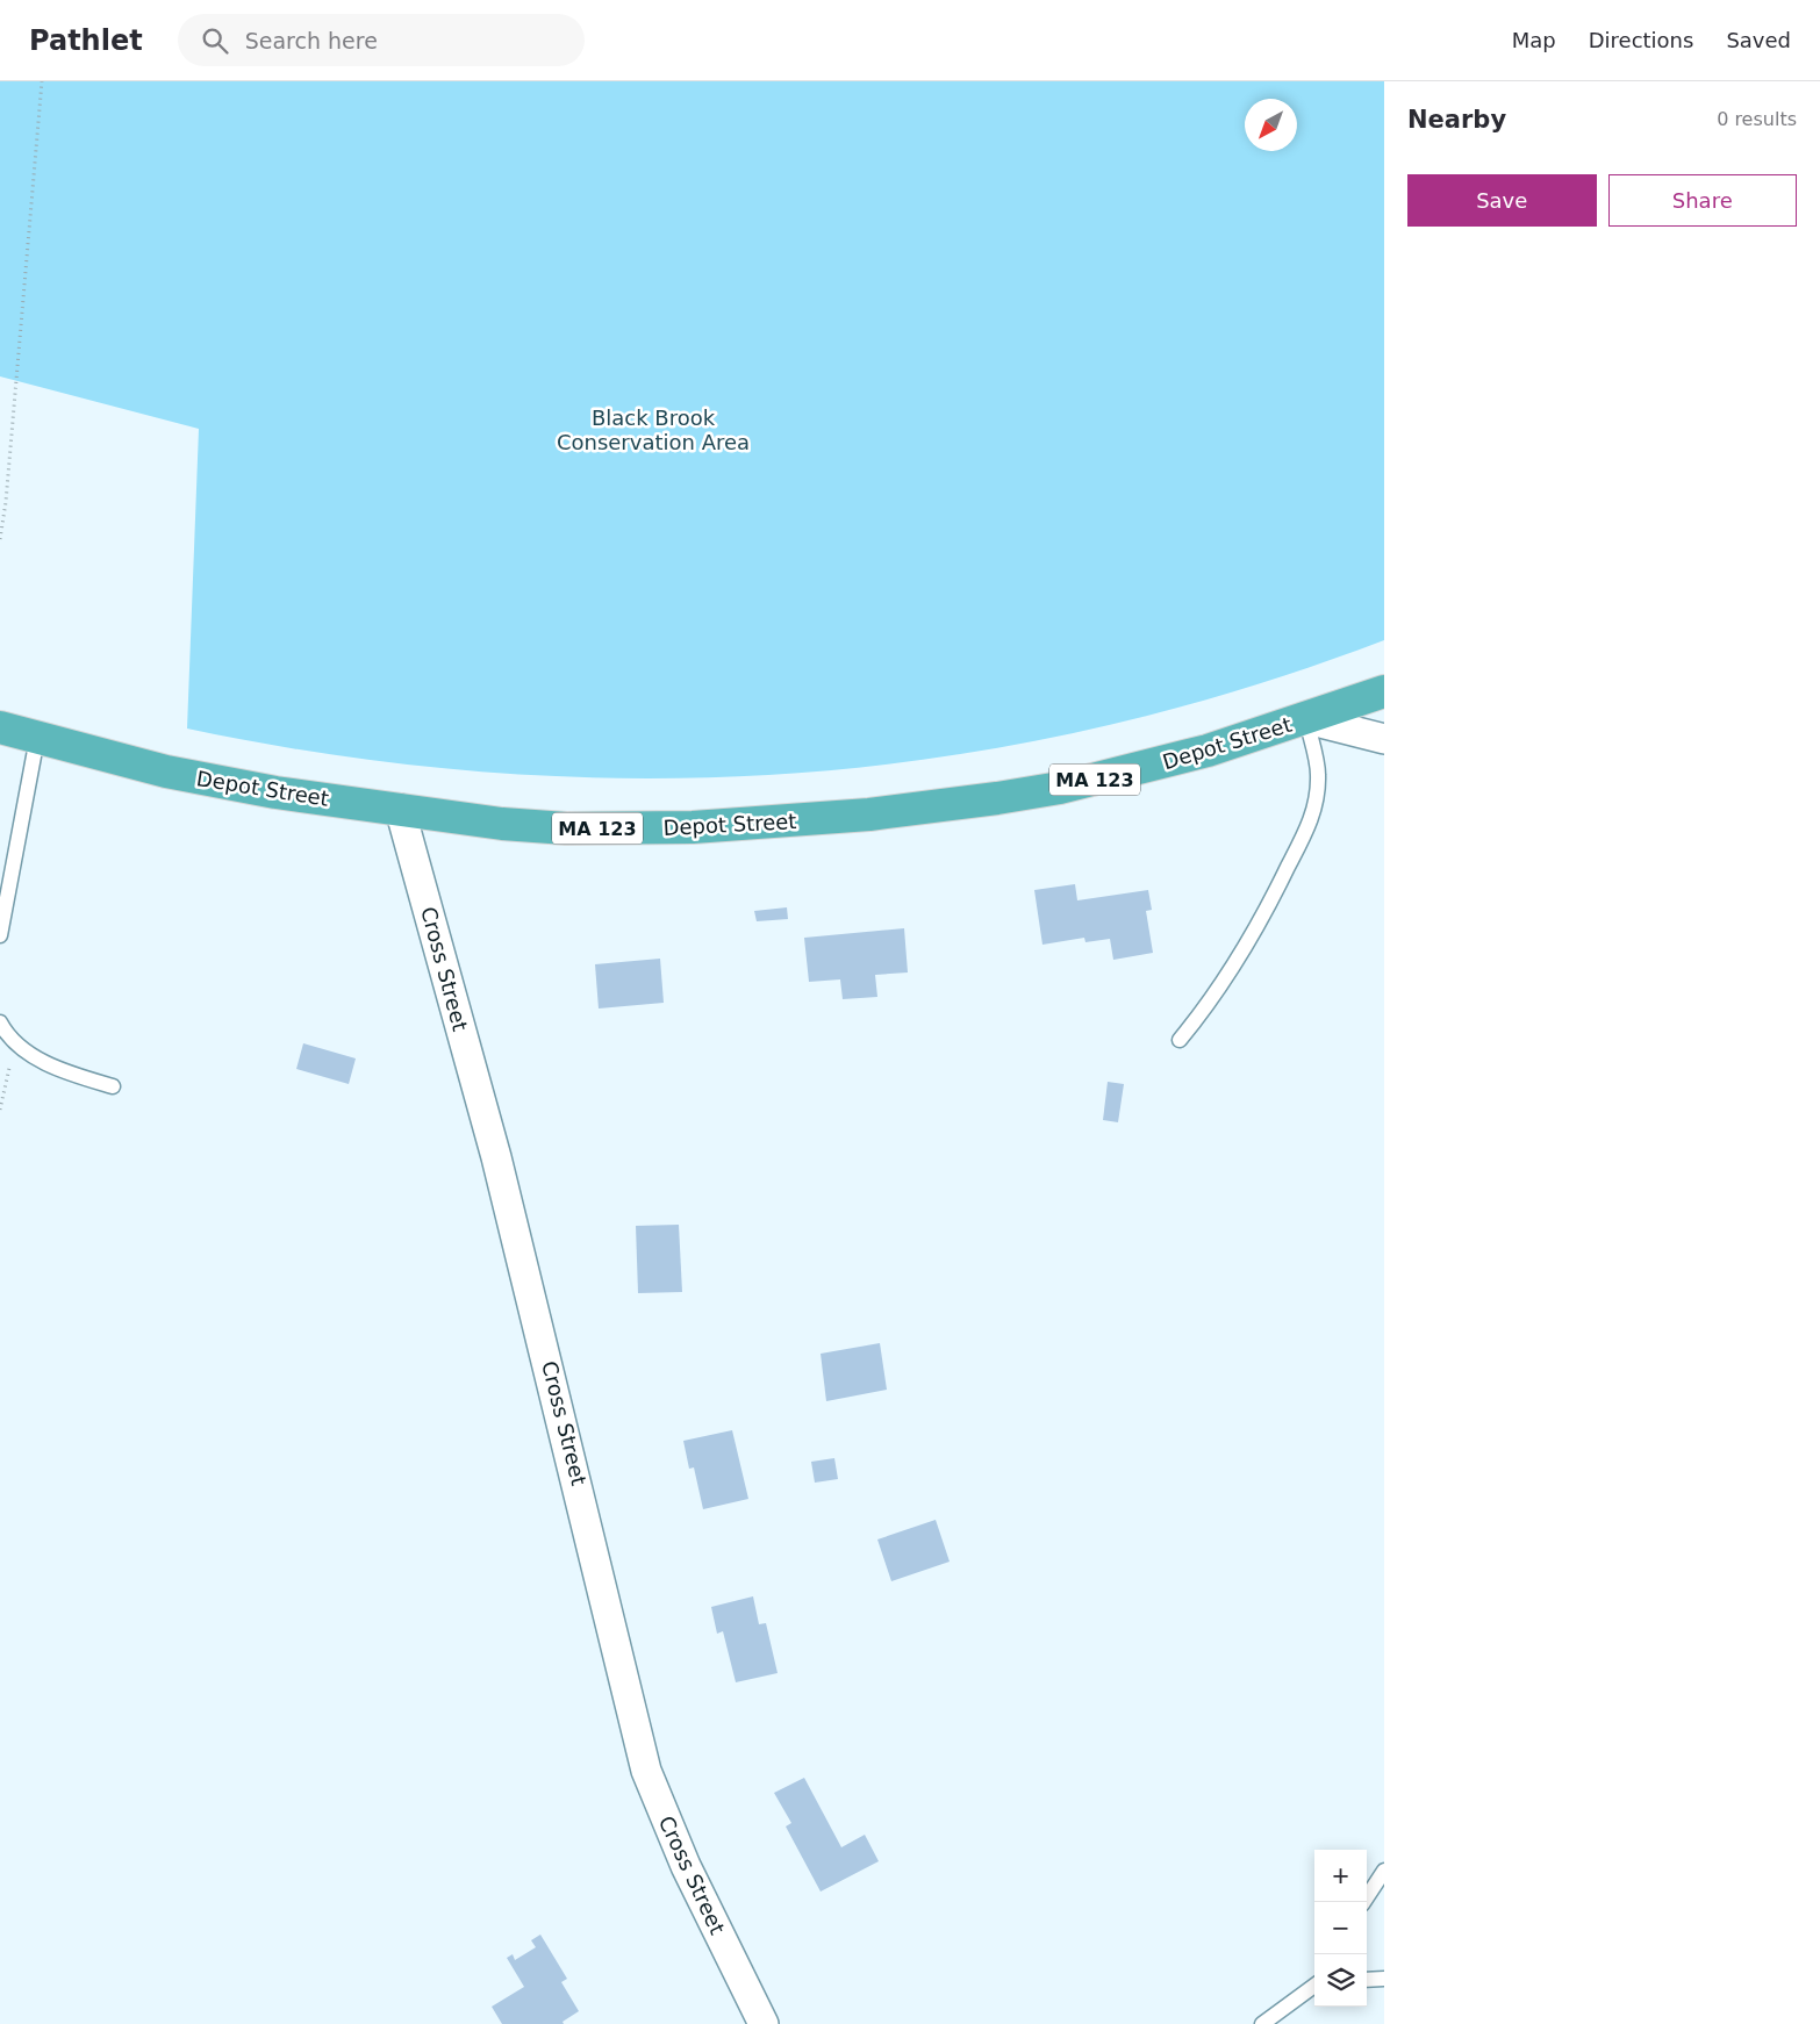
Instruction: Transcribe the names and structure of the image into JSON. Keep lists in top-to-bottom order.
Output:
{
  "streets": {
    "highway": ["Depot Street", "MA 123"],
    "street": ["Cross Street"]
  },
  "crossings": [
    ["Depot Street", "Cross Street"]
  ],
  "parks": ["Black Brook Conservation Area"],
  "north": "bottom left",
  "page": {
    "header": "Pathlet",
    "search": "Search here",
    "nav": ["Map", "Directions", "Saved"],
    "heading": ["Nearby", "0 results"],
    "buttons": ["Save", "Share"],
    "map_buttons": ["+", "−"]
  }
}
